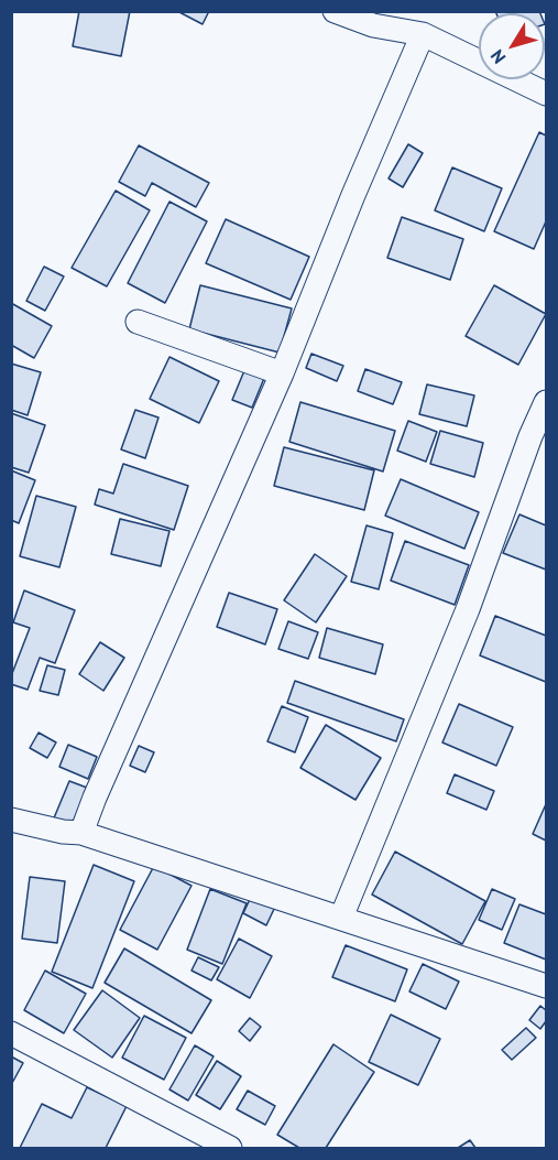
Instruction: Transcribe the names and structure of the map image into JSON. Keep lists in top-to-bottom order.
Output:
{
  "north": "bottom left"
}
